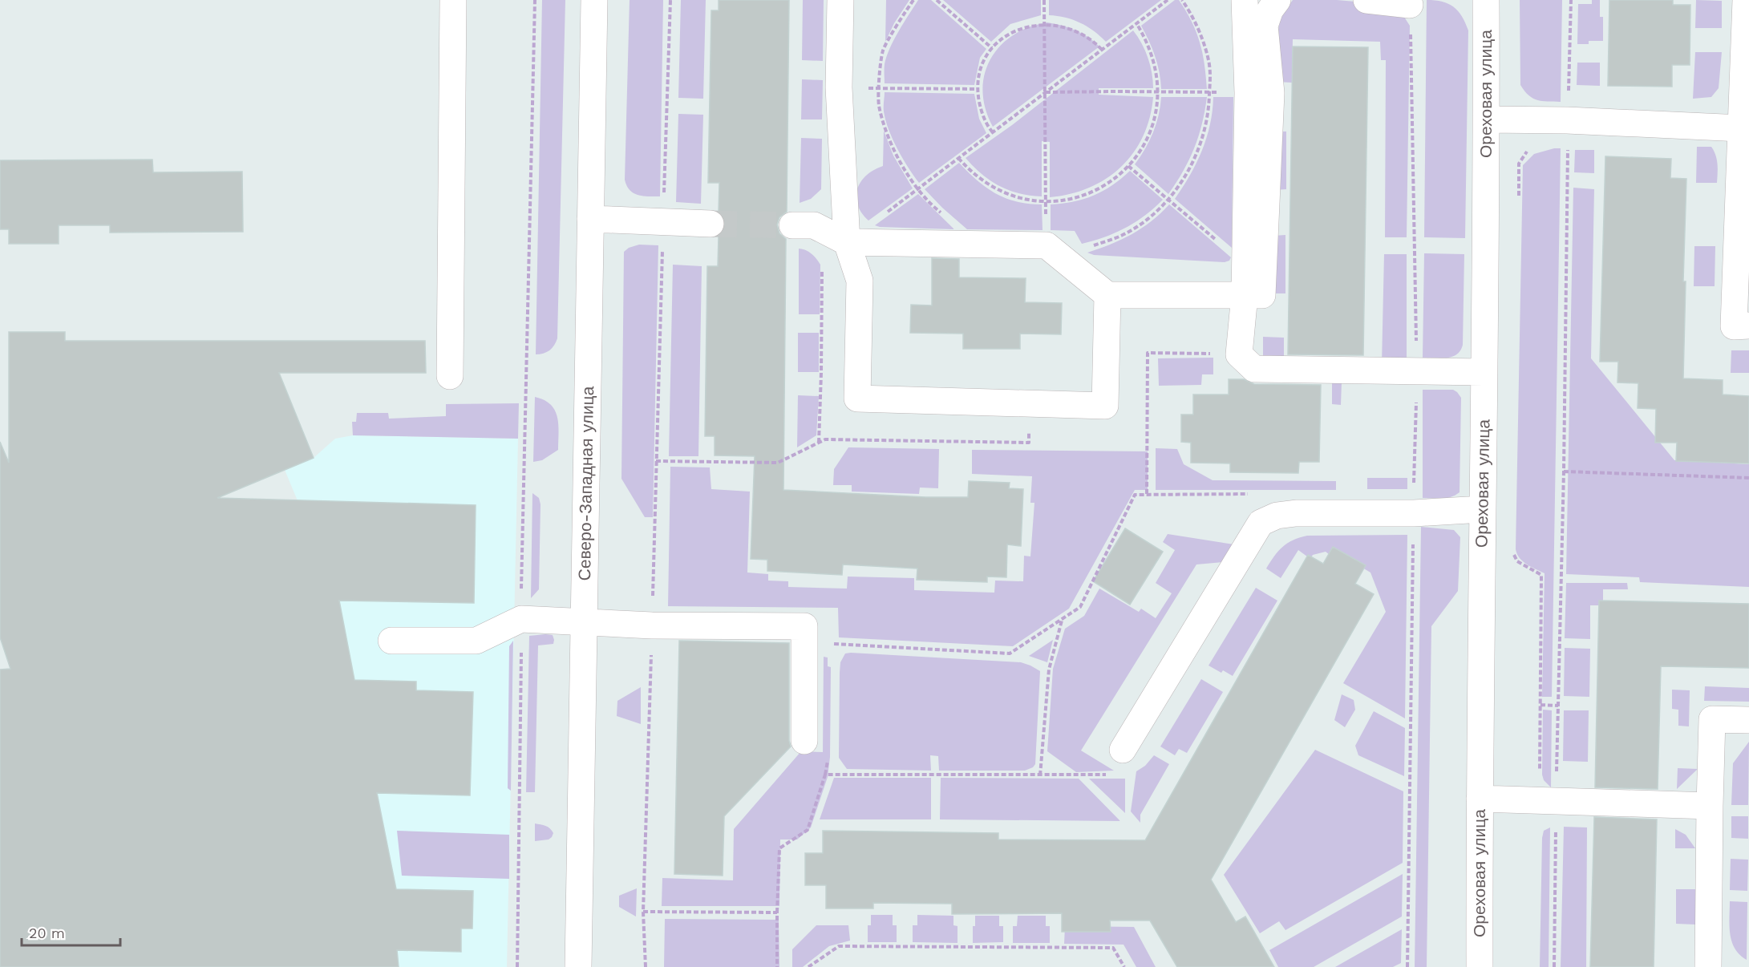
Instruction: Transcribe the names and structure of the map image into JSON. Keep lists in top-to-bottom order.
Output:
{
  "streets": {
    "street": ["Ореховая улица", "Северо-Западная улица"]
  },
  "scale_bar": "20 m"
}
